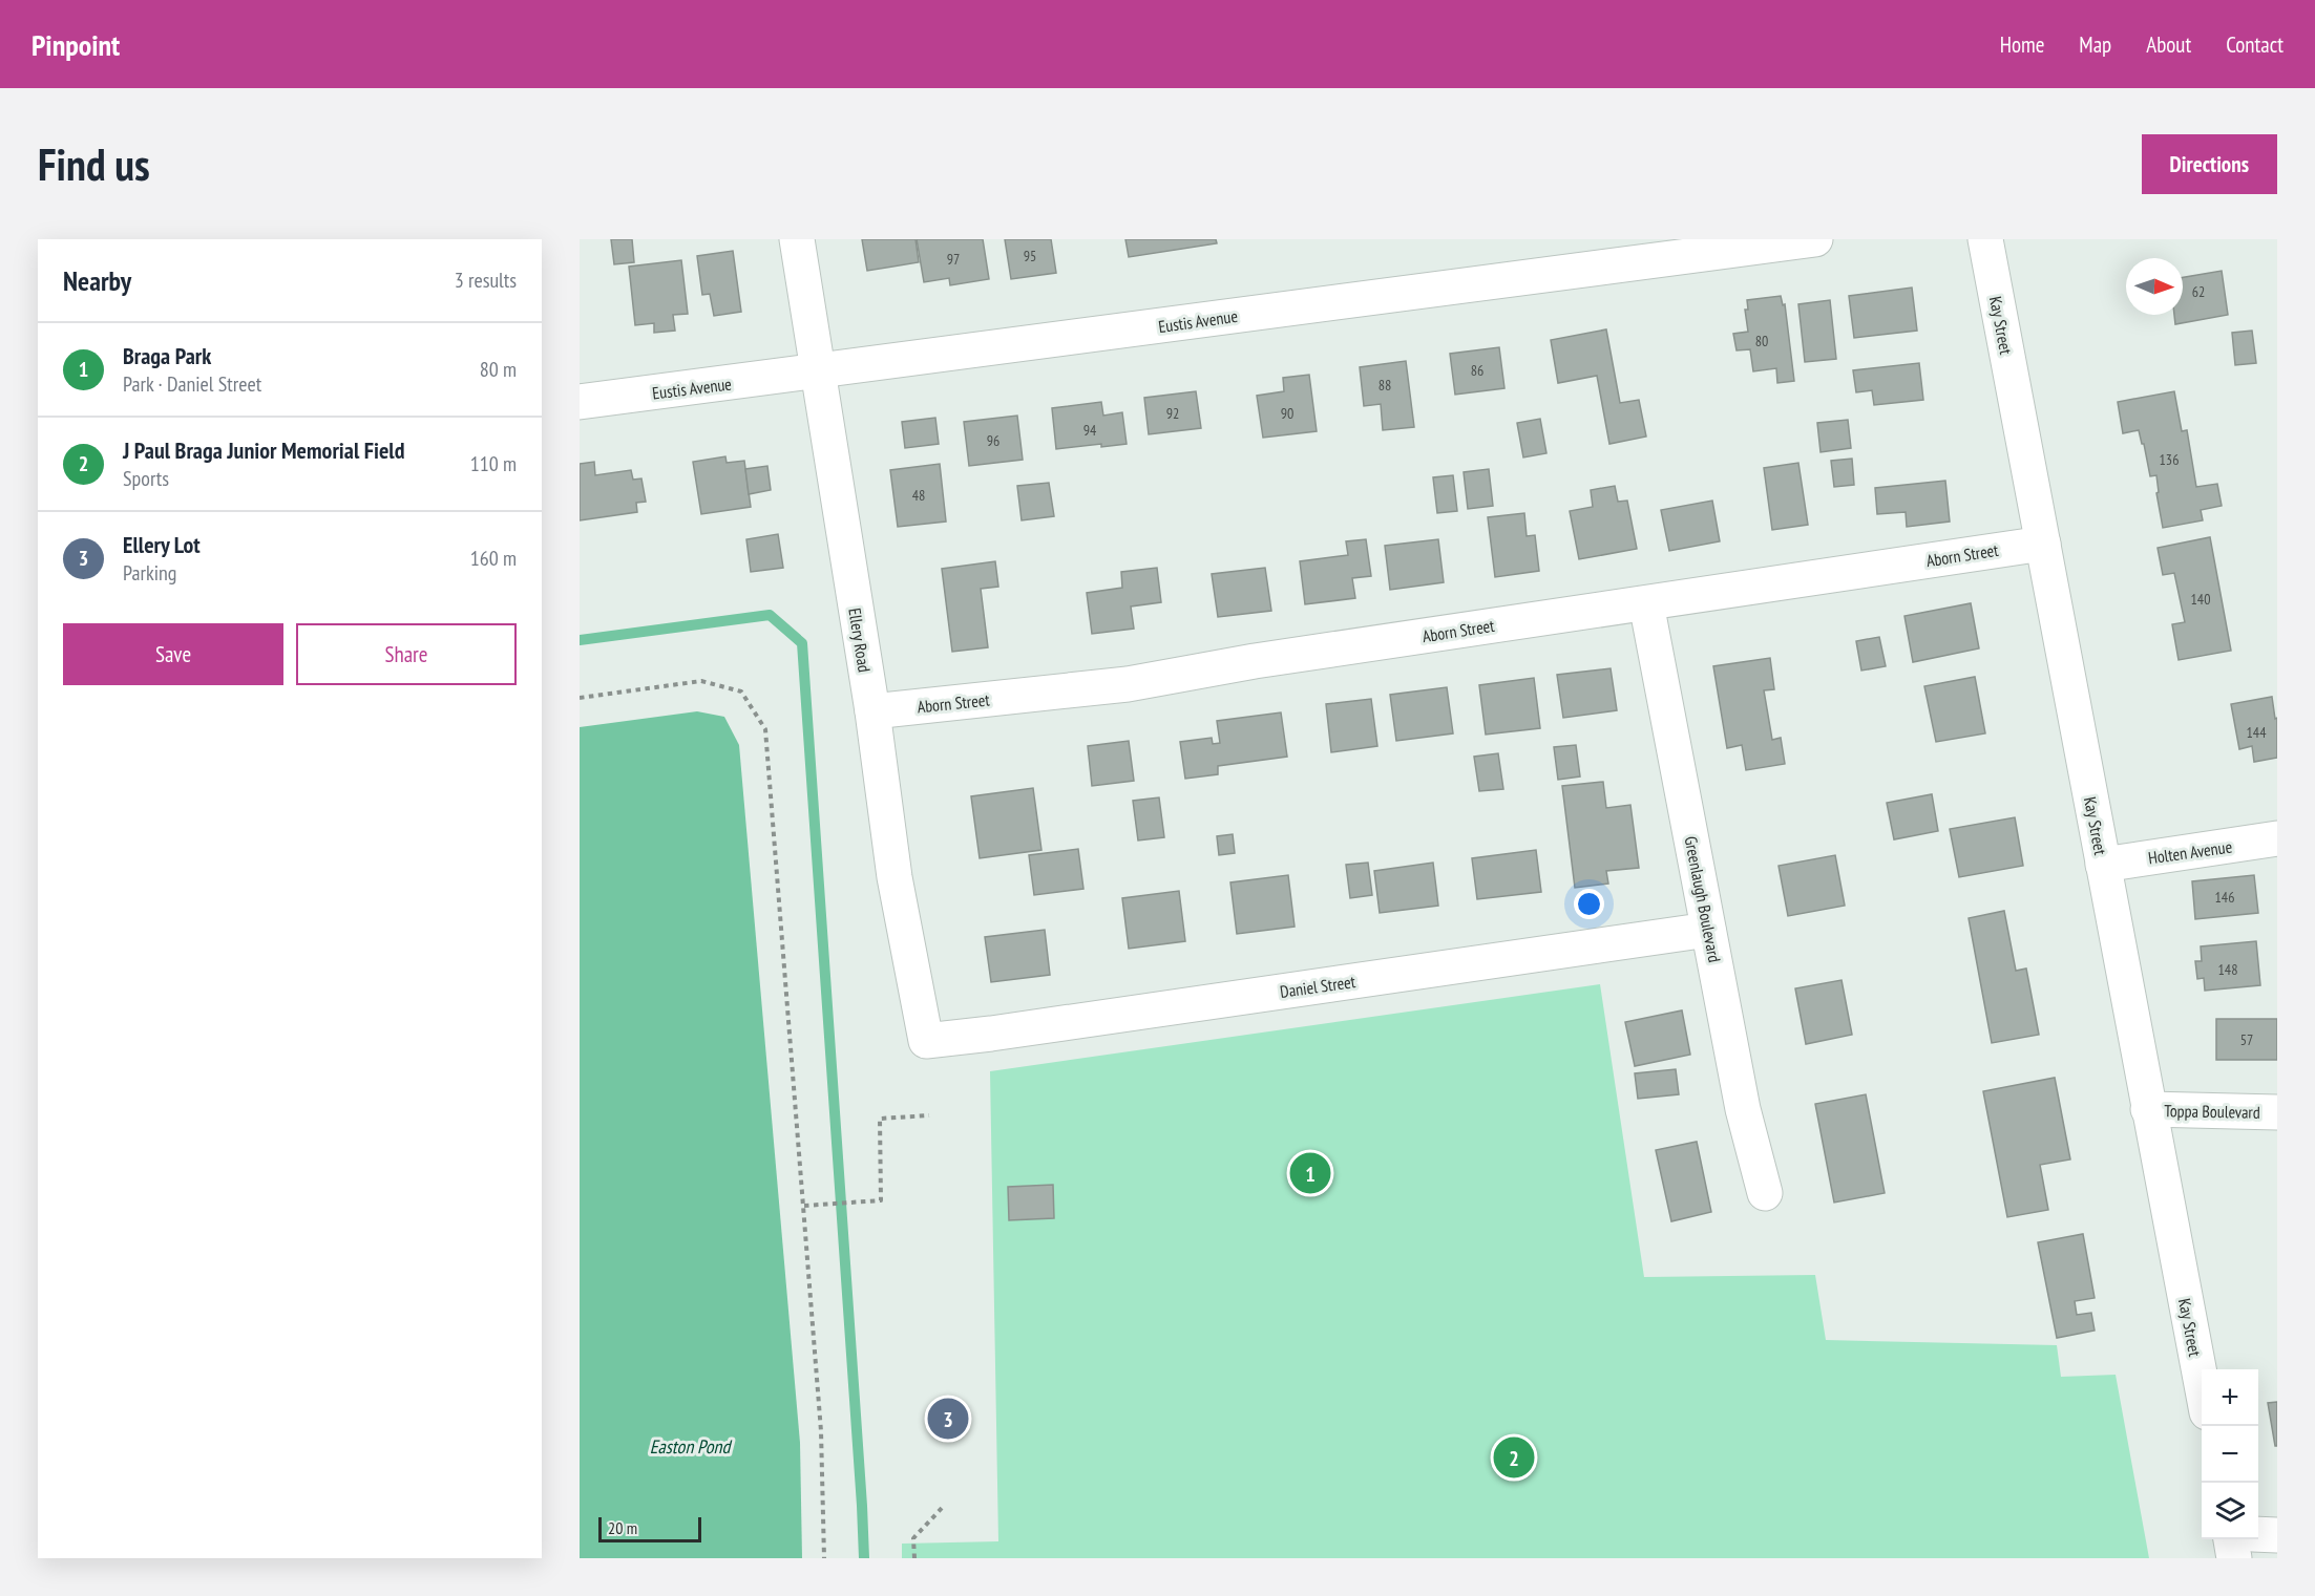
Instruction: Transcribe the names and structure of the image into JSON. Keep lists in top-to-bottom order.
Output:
{
  "streets": {
    "street": [
      "Eustis Avenue",
      "Kay Street",
      "Aborn Street",
      "Ellery Road",
      "Holten Avenue",
      "Greenlaugh Boulevard",
      "Daniel Street",
      "Toppa Boulevard"
    ]
  },
  "crossings": [
    ["Eustis Avenue", "Ellery Road"],
    ["Kay Street", "Aborn Street"],
    ["Kay Street", "Holten Avenue"],
    ["Kay Street", "Toppa Boulevard"],
    ["Aborn Street", "Ellery Road"],
    ["Aborn Street", "Greenlaugh Boulevard"],
    ["Ellery Road", "Daniel Street"],
    ["Greenlaugh Boulevard", "Daniel Street"]
  ],
  "water": ["Easton Pond"],
  "house_numbers": [
    "95",
    "97",
    "62",
    "80",
    "86",
    "88",
    "92",
    "90",
    "94",
    "96",
    "136",
    "48",
    "140",
    "144",
    "146",
    "148",
    "57"
  ],
  "scale_bar": "20 m",
  "north": "right",
  "page": {
    "header": "Pinpoint",
    "nav": [
      "Home",
      "Map",
      "About",
      "Contact"
    ],
    "buttons": [
      "Directions",
      ["Save", "Share"]
    ],
    "title": "Find us",
    "heading": ["Nearby", "3 results"],
    "list": [
      {
        "mark": "1",
        "name": "Braga Park",
        "note": "Park · Daniel Street",
        "value": "80 m"
      },
      {
        "mark": "2",
        "name": "J Paul Braga Junior Memorial Field",
        "note": "Sports",
        "value": "110 m"
      },
      {
        "mark": "3",
        "name": "Ellery Lot",
        "note": "Parking",
        "value": "160 m"
      }
    ],
    "pins": ["1", "3", "2"],
    "map_buttons": ["+", "−"],
    "scale": "20 m"
  }
}
